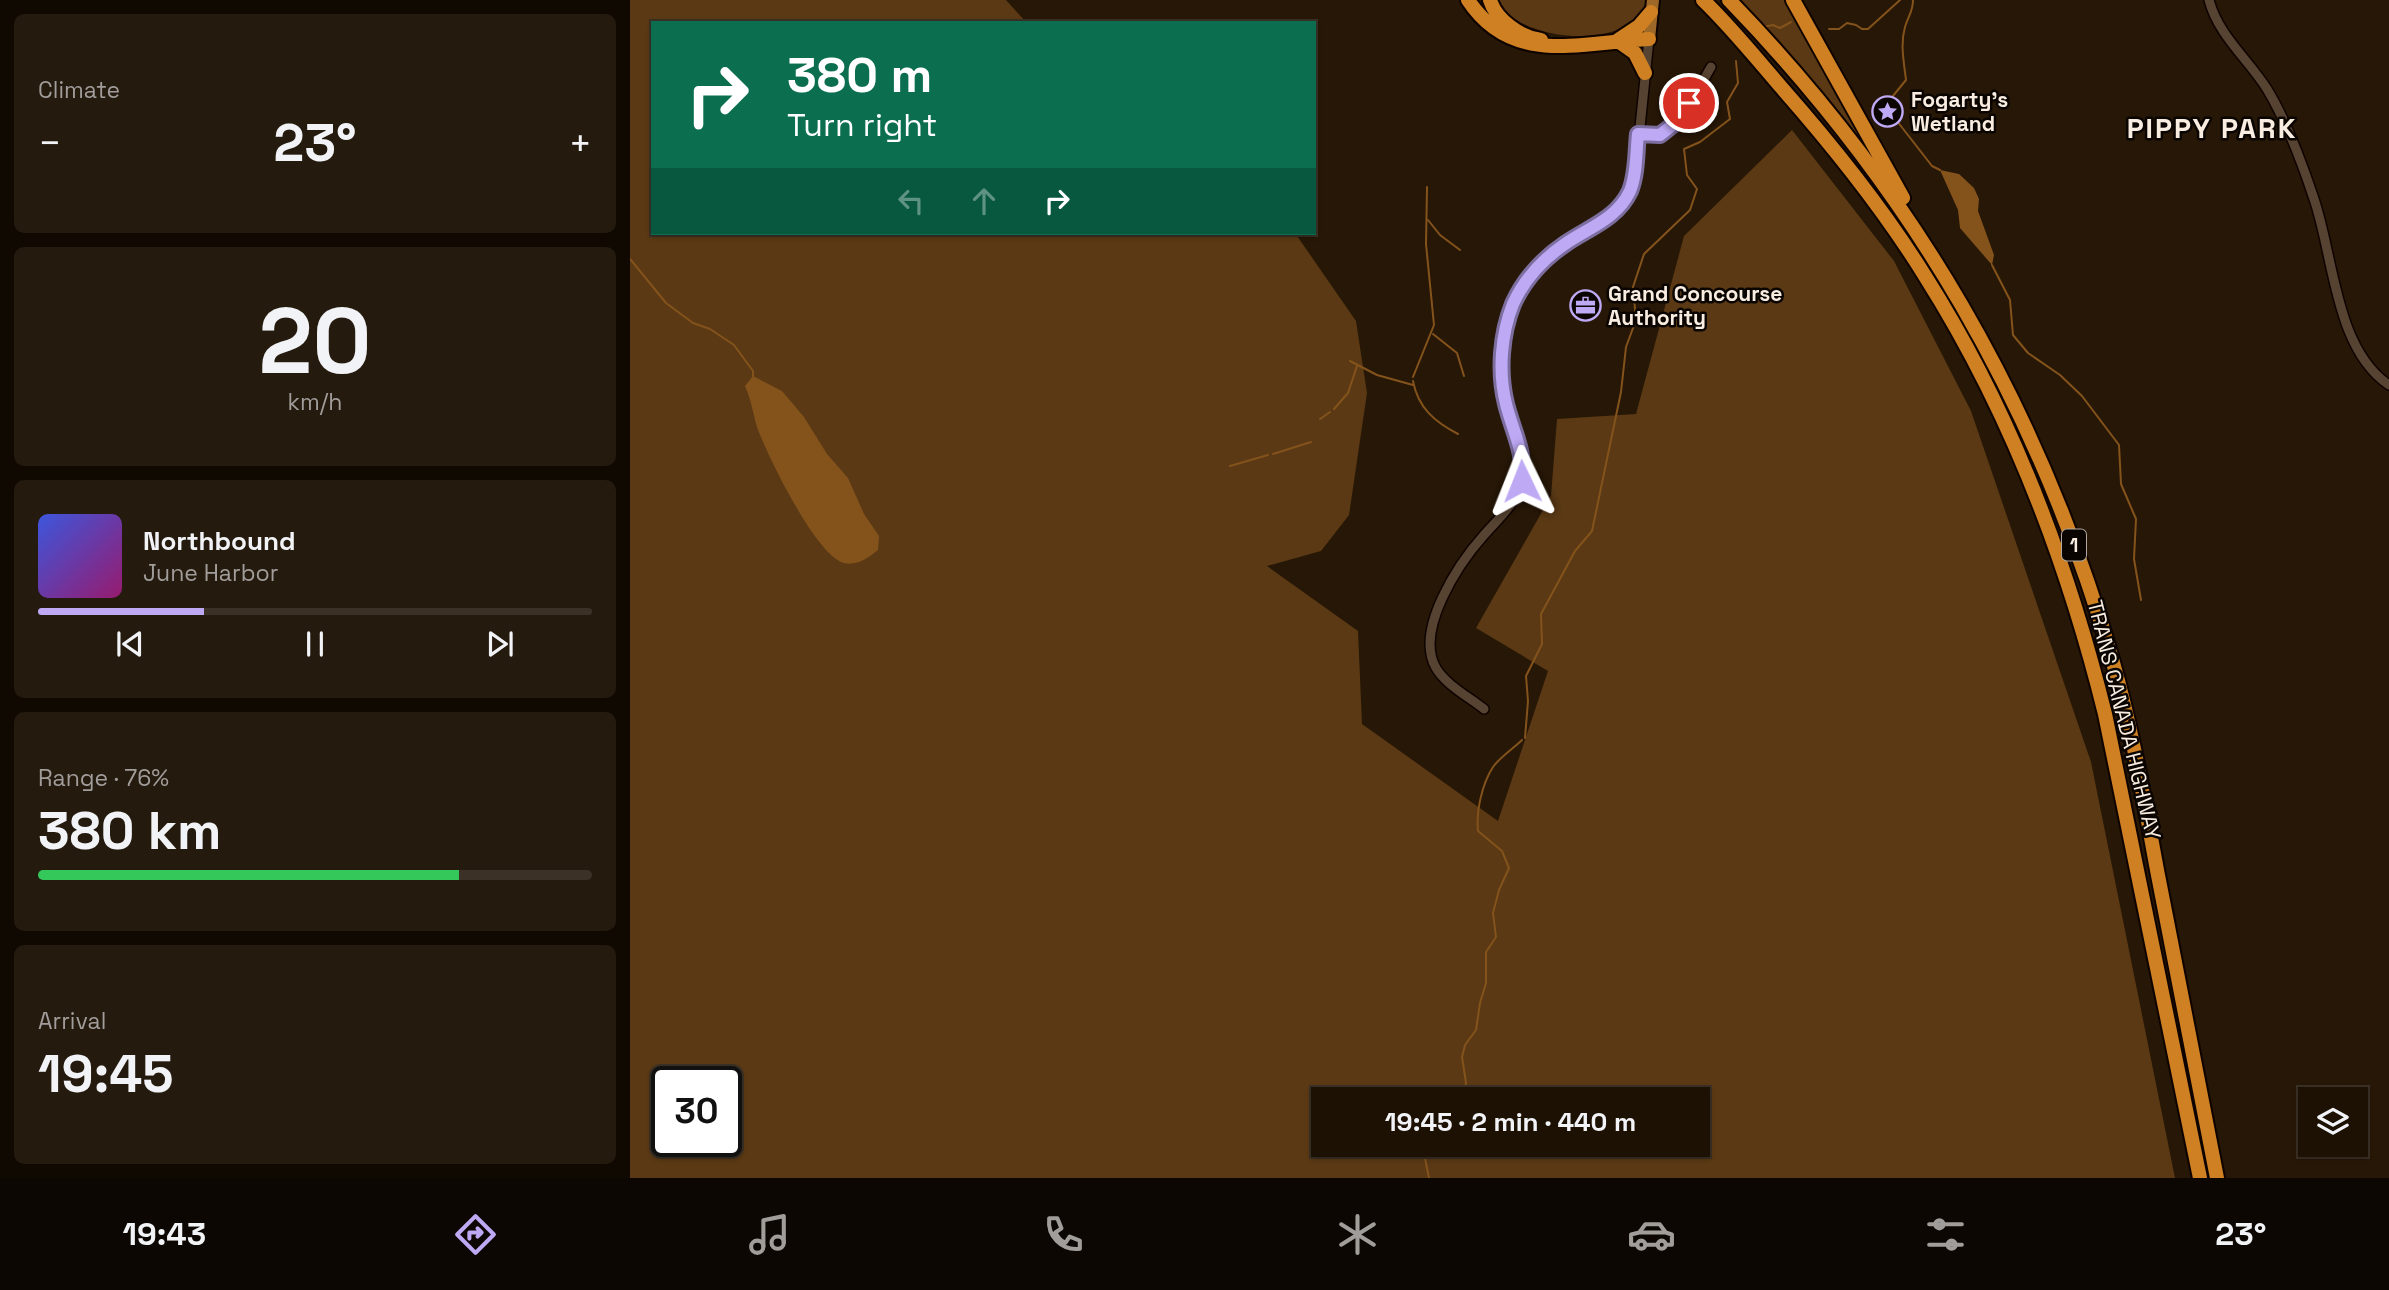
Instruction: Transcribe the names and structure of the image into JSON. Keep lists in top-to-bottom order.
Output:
{
  "streets": {
    "highway": ["1", "TRANS CANADA HIGHWAY"]
  },
  "districts": ["PIPPY PARK"],
  "places": {
    "place": ["Fogarty's Wetland"],
    "office": ["Grand Concourse Authority"]
  },
  "page": {
    "tile": [
      "Climate",
      ["20", "km/h"],
      ["Range · 76%", "380 km"],
      ["Arrival", "19:45"]
    ],
    "turn": ["380 m", "Turn right"],
    "heat": ["−", "23°", "+"],
    "song": ["Northbound", "June Harbor"],
    "limit": "30",
    "trip": "19:45 · 2 min · 440 m",
    "tabs": ["19:43", "23°"]
  }
}
